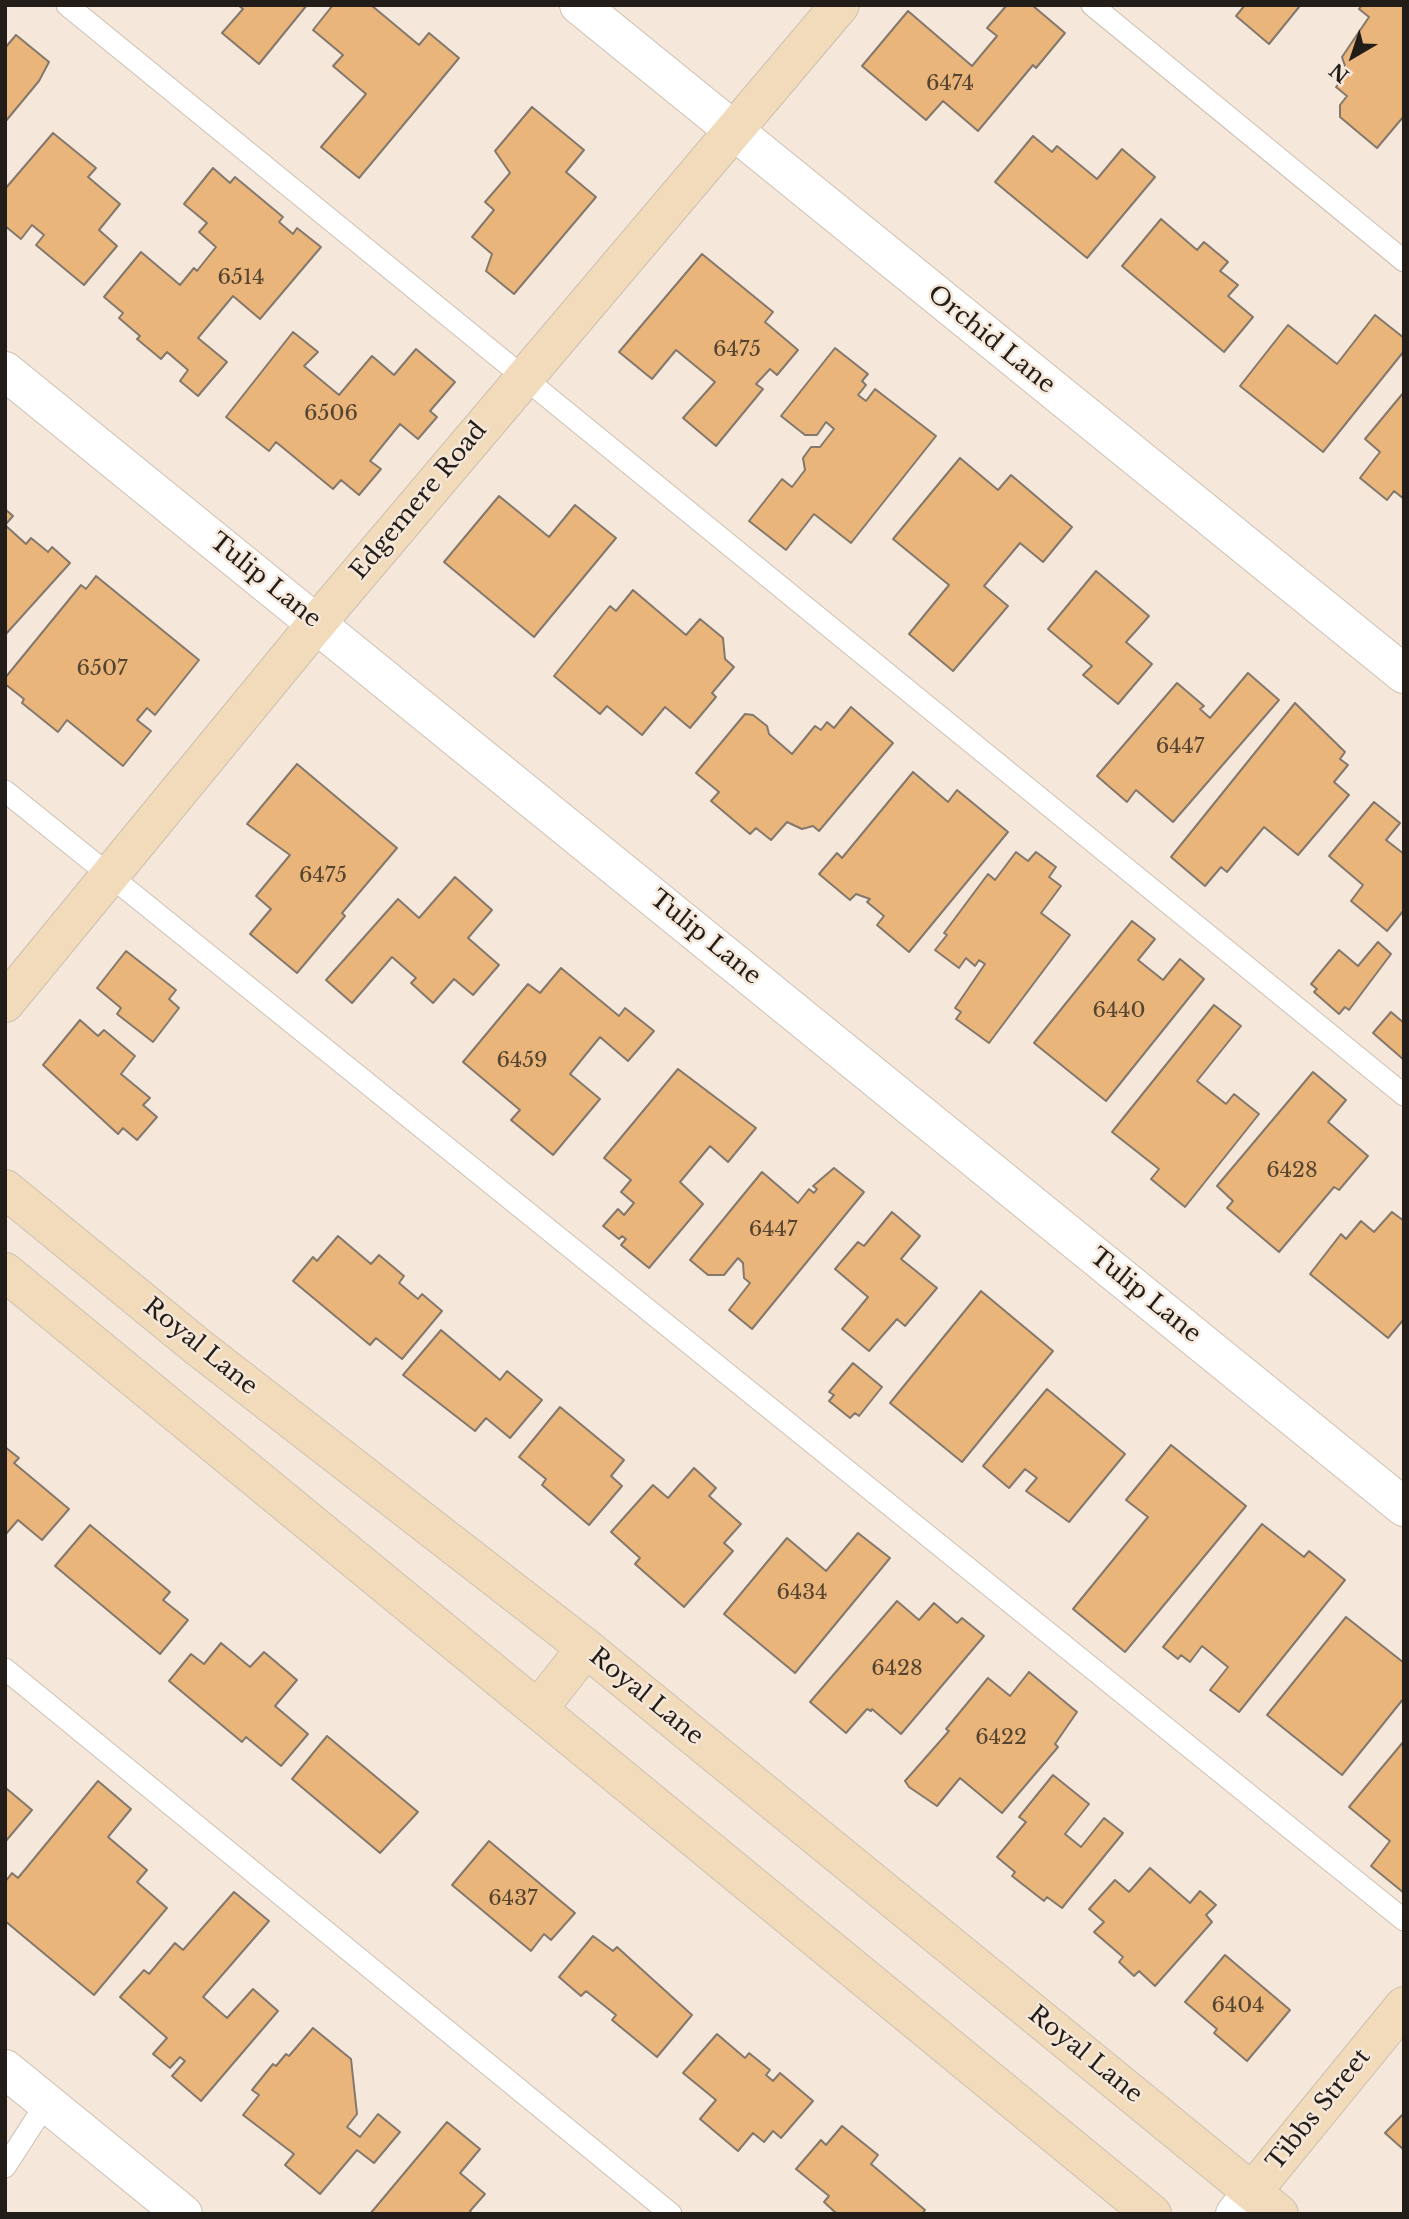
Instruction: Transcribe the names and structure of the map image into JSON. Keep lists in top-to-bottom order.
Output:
{
  "streets": {
    "main road": ["Edgemere Road", "Royal Lane", "Tibbs Street"],
    "street": ["Orchid Lane", "Tulip Lane"]
  },
  "crossings": [
    ["Orchid Lane", "Edgemere Road"],
    ["Edgemere Road", "Tulip Lane"],
    ["Royal Lane", "Tibbs Street"]
  ],
  "house_numbers": [
    "6474",
    "6514",
    "6475",
    "6506",
    "6507",
    "6447",
    "6475",
    "6440",
    "6459",
    "6428",
    "6447",
    "6434",
    "6428",
    "6422",
    "6437",
    "6404"
  ],
  "north": "bottom left"
}
